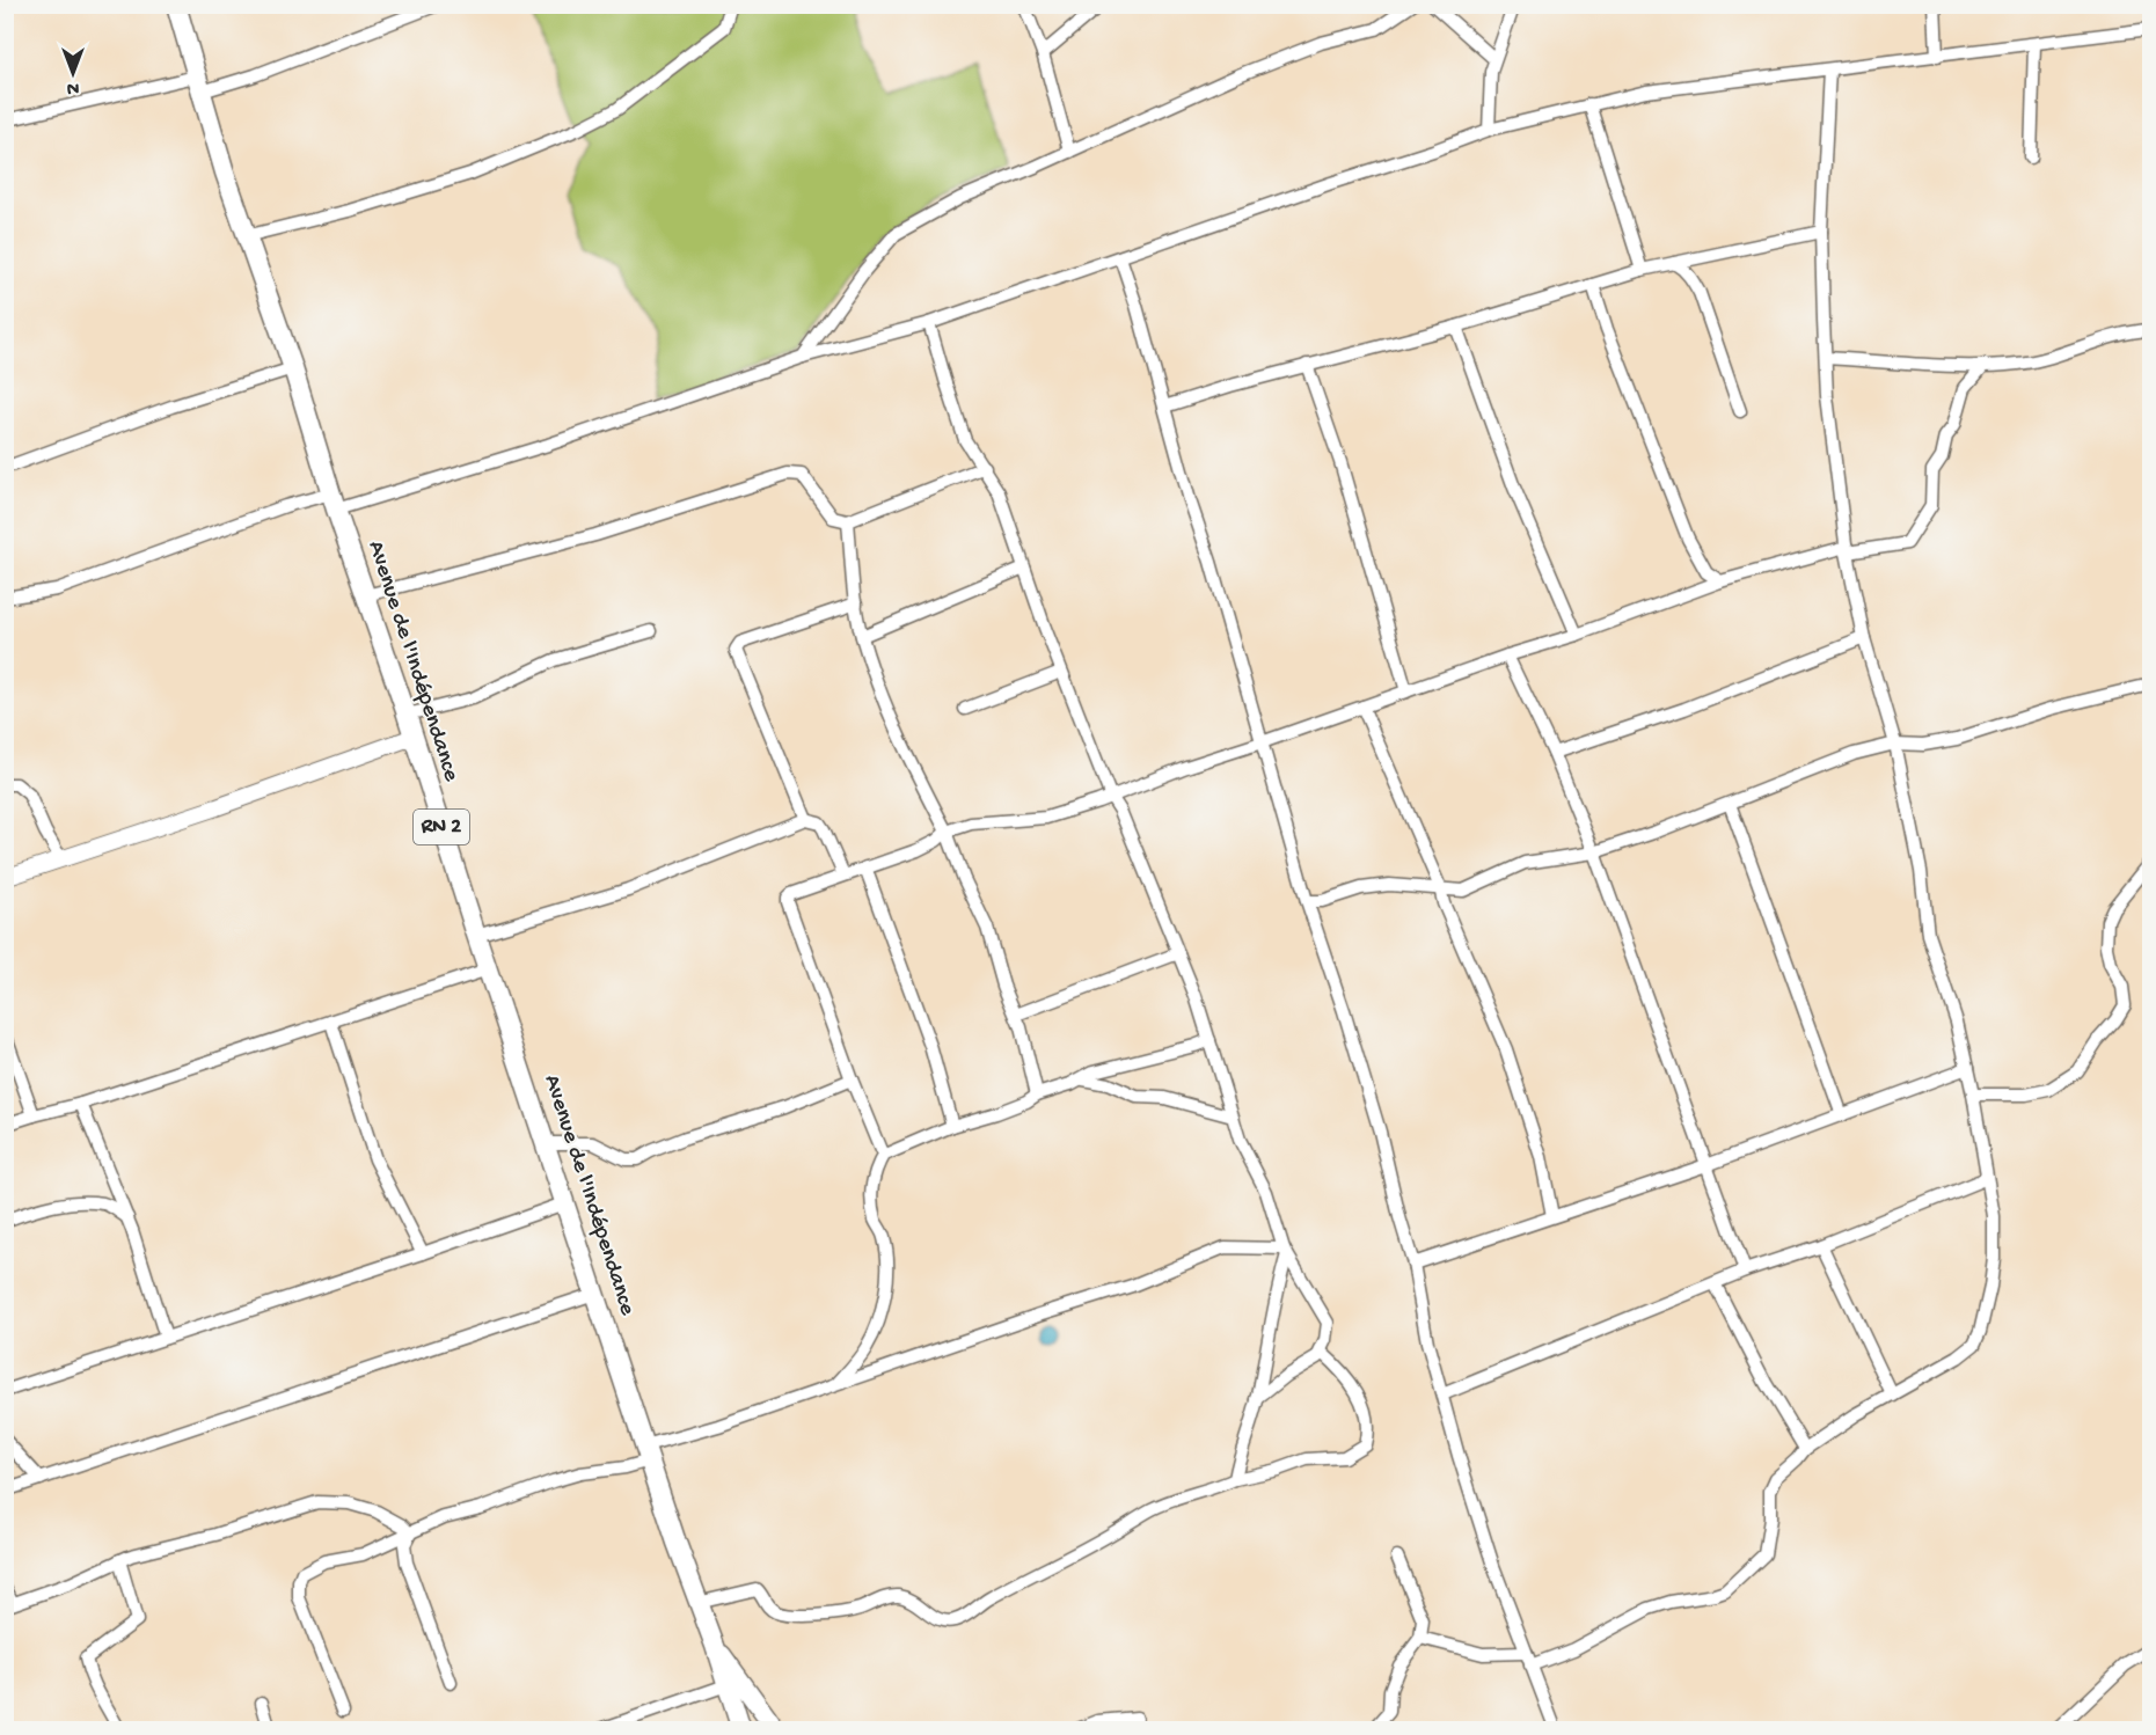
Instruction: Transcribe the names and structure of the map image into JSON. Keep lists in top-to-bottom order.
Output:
{
  "streets": {
    "main road": ["Avenue de l'Indépendance", "RN 2"]
  },
  "crossings": [
    ["Avenue de l'Indépendance", "RN 2"]
  ],
  "north": "bottom"
}
